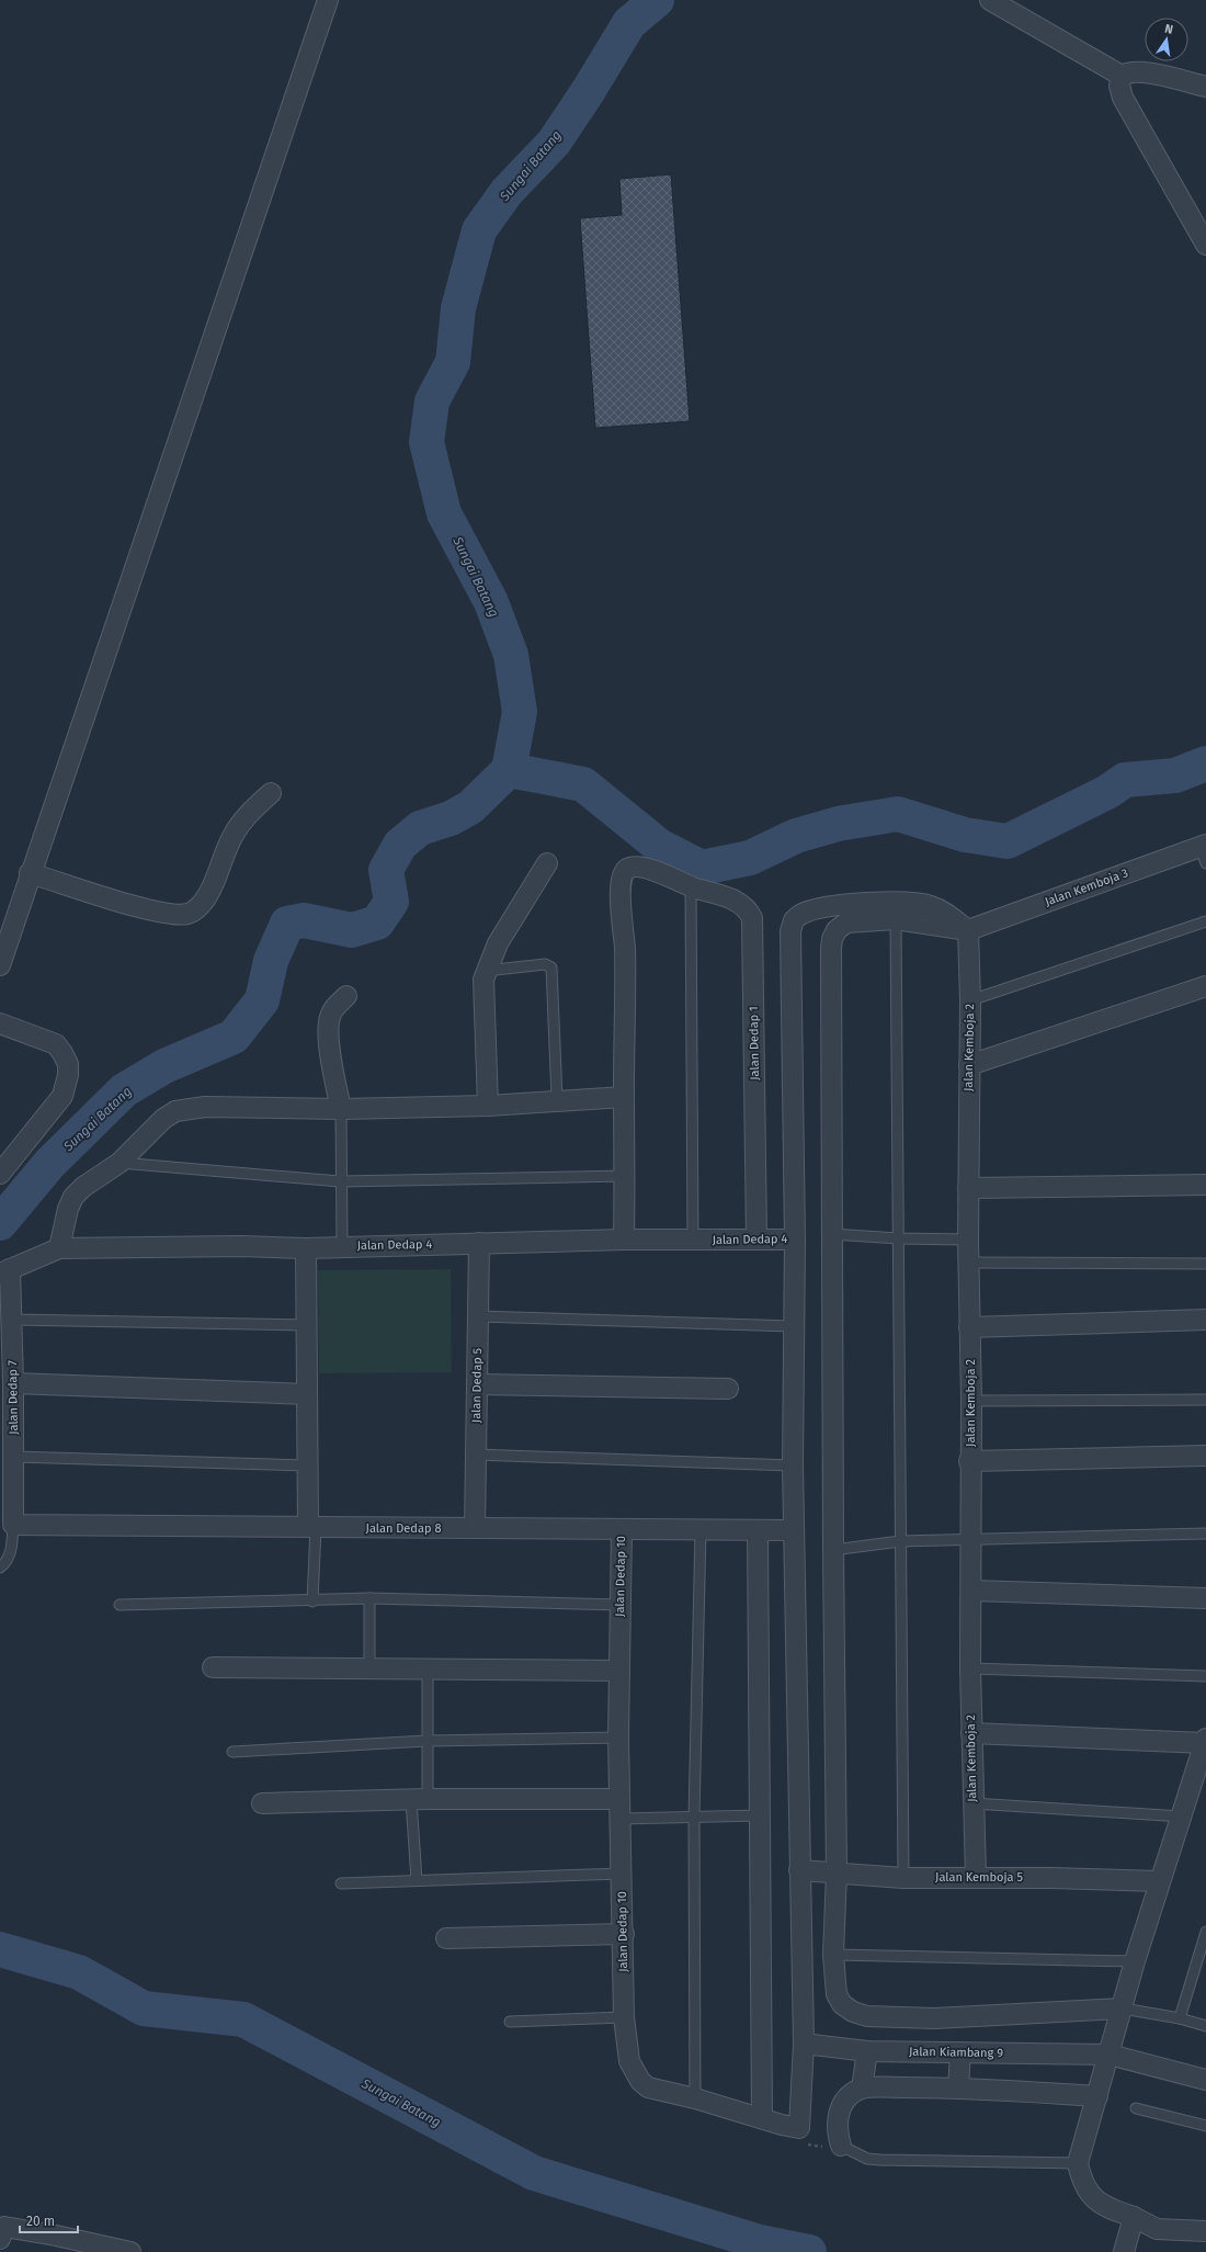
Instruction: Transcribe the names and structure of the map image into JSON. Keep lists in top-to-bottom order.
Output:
{
  "streets": {
    "street": [
      "Jalan Kemboja 3",
      "Jalan Dedap 1",
      "Jalan Kemboja 2",
      "Jalan Dedap 4",
      "Jalan Dedap 5",
      "Jalan Dedap 7",
      "Jalan Dedap 8",
      "Jalan Dedap 10",
      "Jalan Kemboja 5",
      "Jalan Kiambang 9"
    ]
  },
  "crossings": [
    ["Jalan Kemboja 3", "Jalan Kemboja 2"],
    ["Jalan Dedap 1", "Jalan Dedap 4"],
    ["Jalan Kemboja 2", "Jalan Kemboja 5"],
    ["Jalan Dedap 4", "Jalan Dedap 5"],
    ["Jalan Dedap 4", "Jalan Dedap 7"],
    ["Jalan Dedap 5", "Jalan Dedap 8"],
    ["Jalan Dedap 7", "Jalan Dedap 8"],
    ["Jalan Dedap 8", "Jalan Dedap 10"],
    ["Jalan Dedap 10", "Jalan Kiambang 9"]
  ],
  "water": ["Sungai Batang"],
  "scale_bar": "20 m",
  "north": "top"
}
